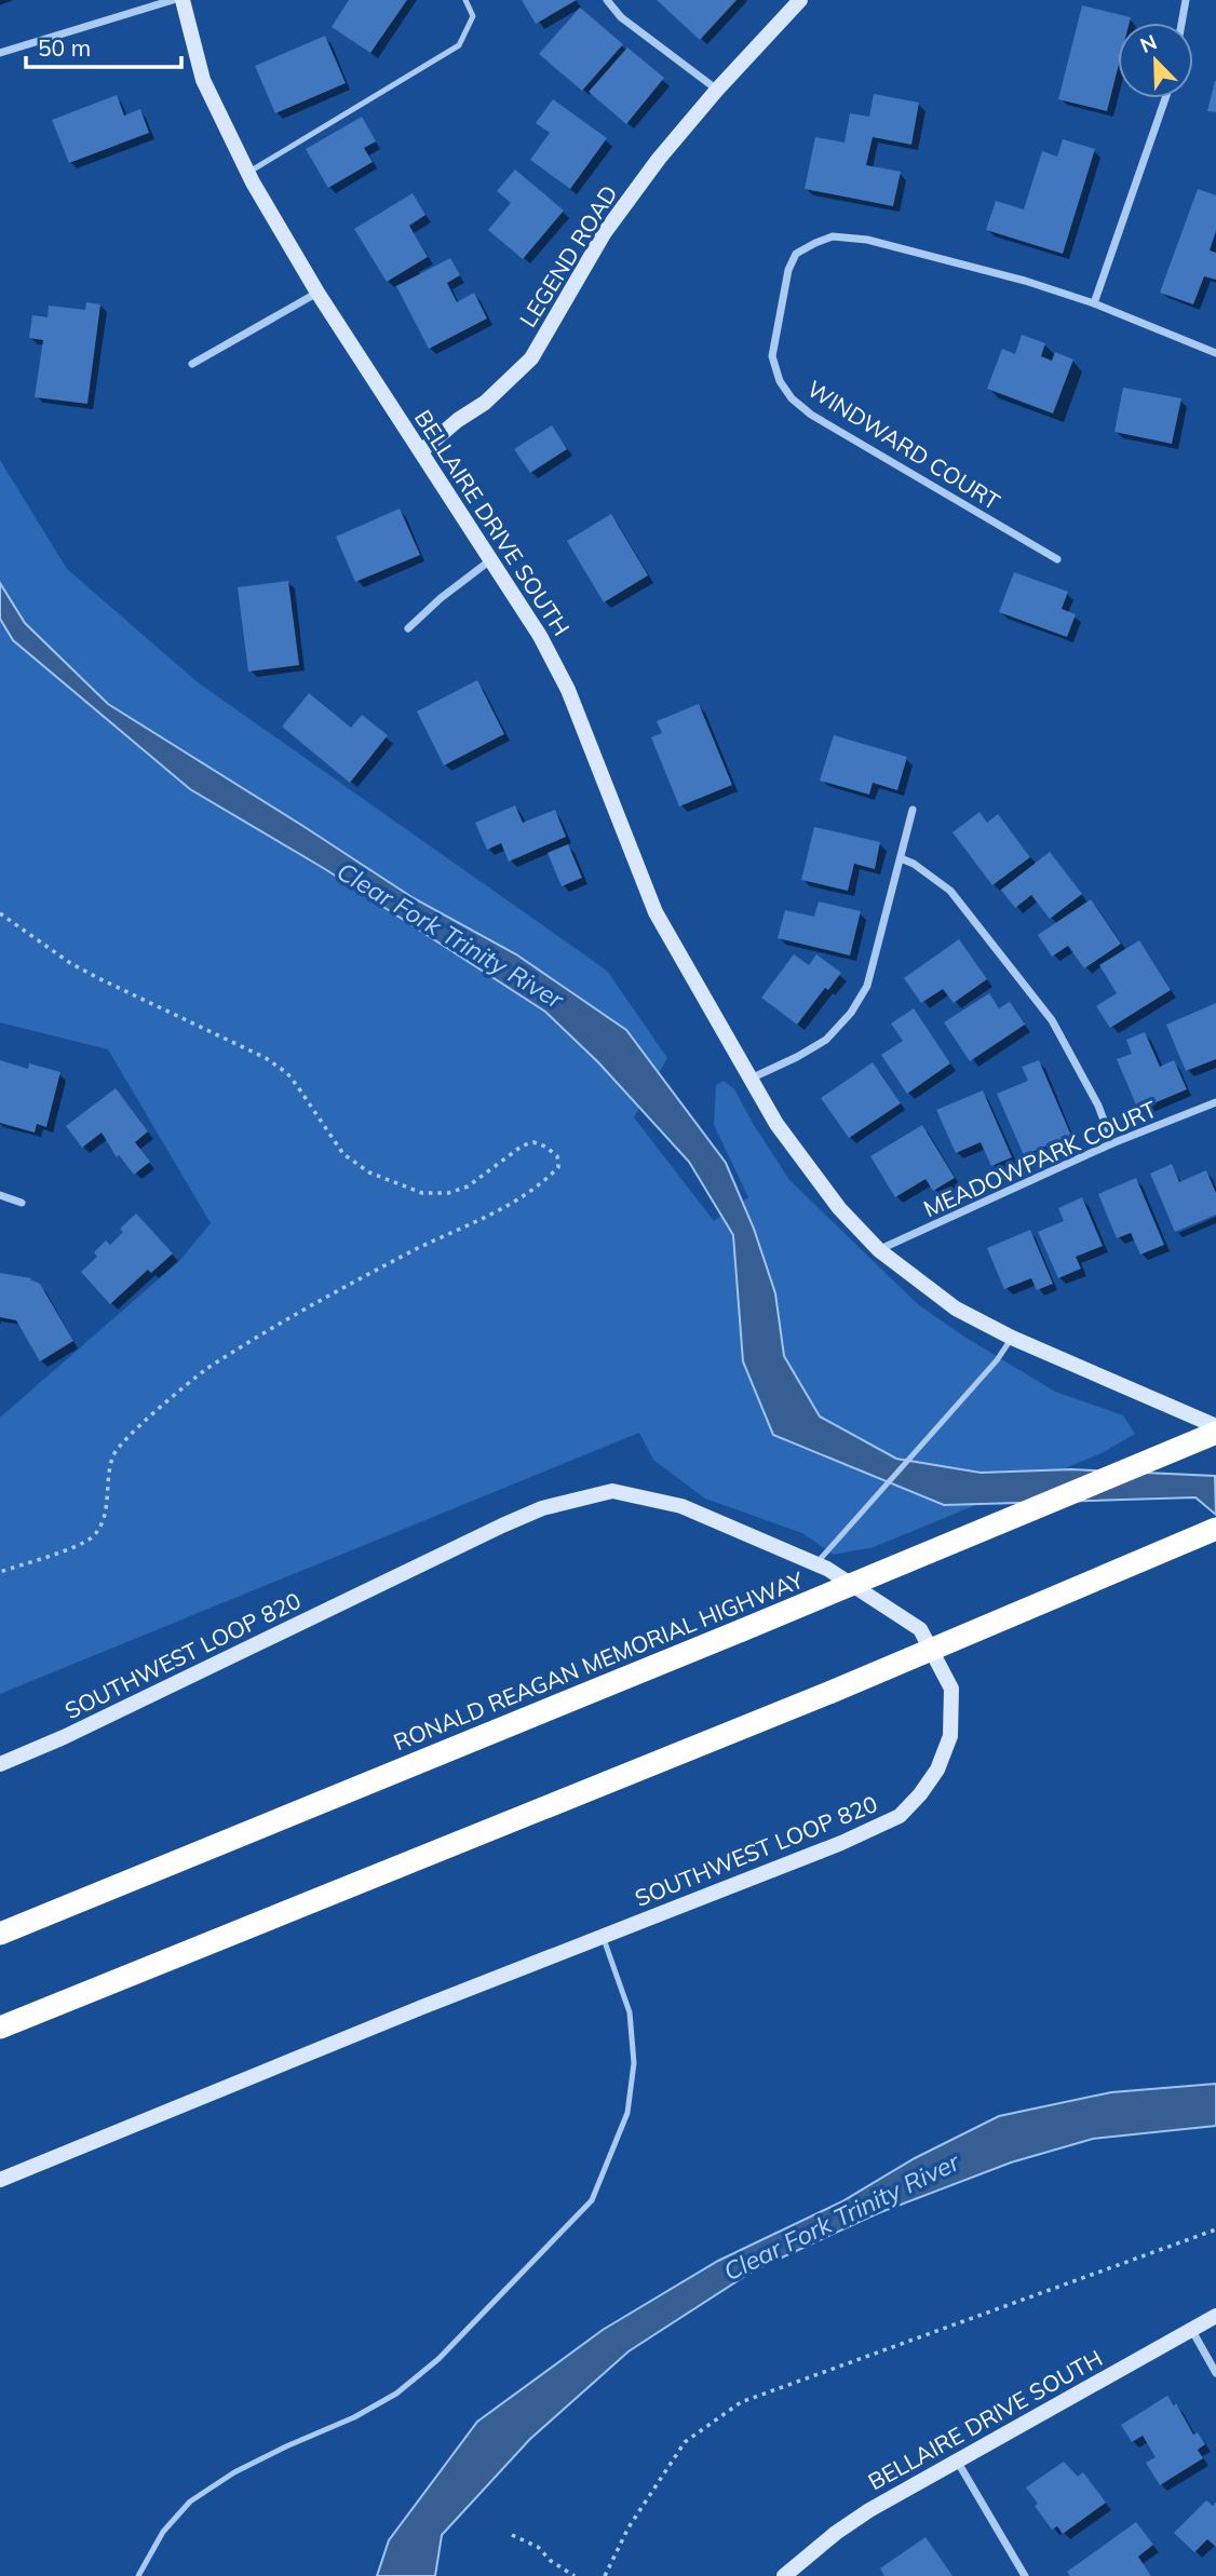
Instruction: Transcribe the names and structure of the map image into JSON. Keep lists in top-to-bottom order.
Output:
{
  "streets": {
    "highway": ["RONALD REAGAN MEMORIAL HIGHWAY"],
    "street": [
      "LEGEND ROAD",
      "WINDWARD COURT",
      "BELLAIRE DRIVE SOUTH",
      "MEADOWPARK COURT",
      "SOUTHWEST LOOP 820"
    ]
  },
  "crossings": [
    ["LEGEND ROAD", "BELLAIRE DRIVE SOUTH"],
    ["BELLAIRE DRIVE SOUTH", "MEADOWPARK COURT"]
  ],
  "water": ["Clear Fork Trinity River"],
  "scale_bar": "50 m",
  "north": "top left"
}
